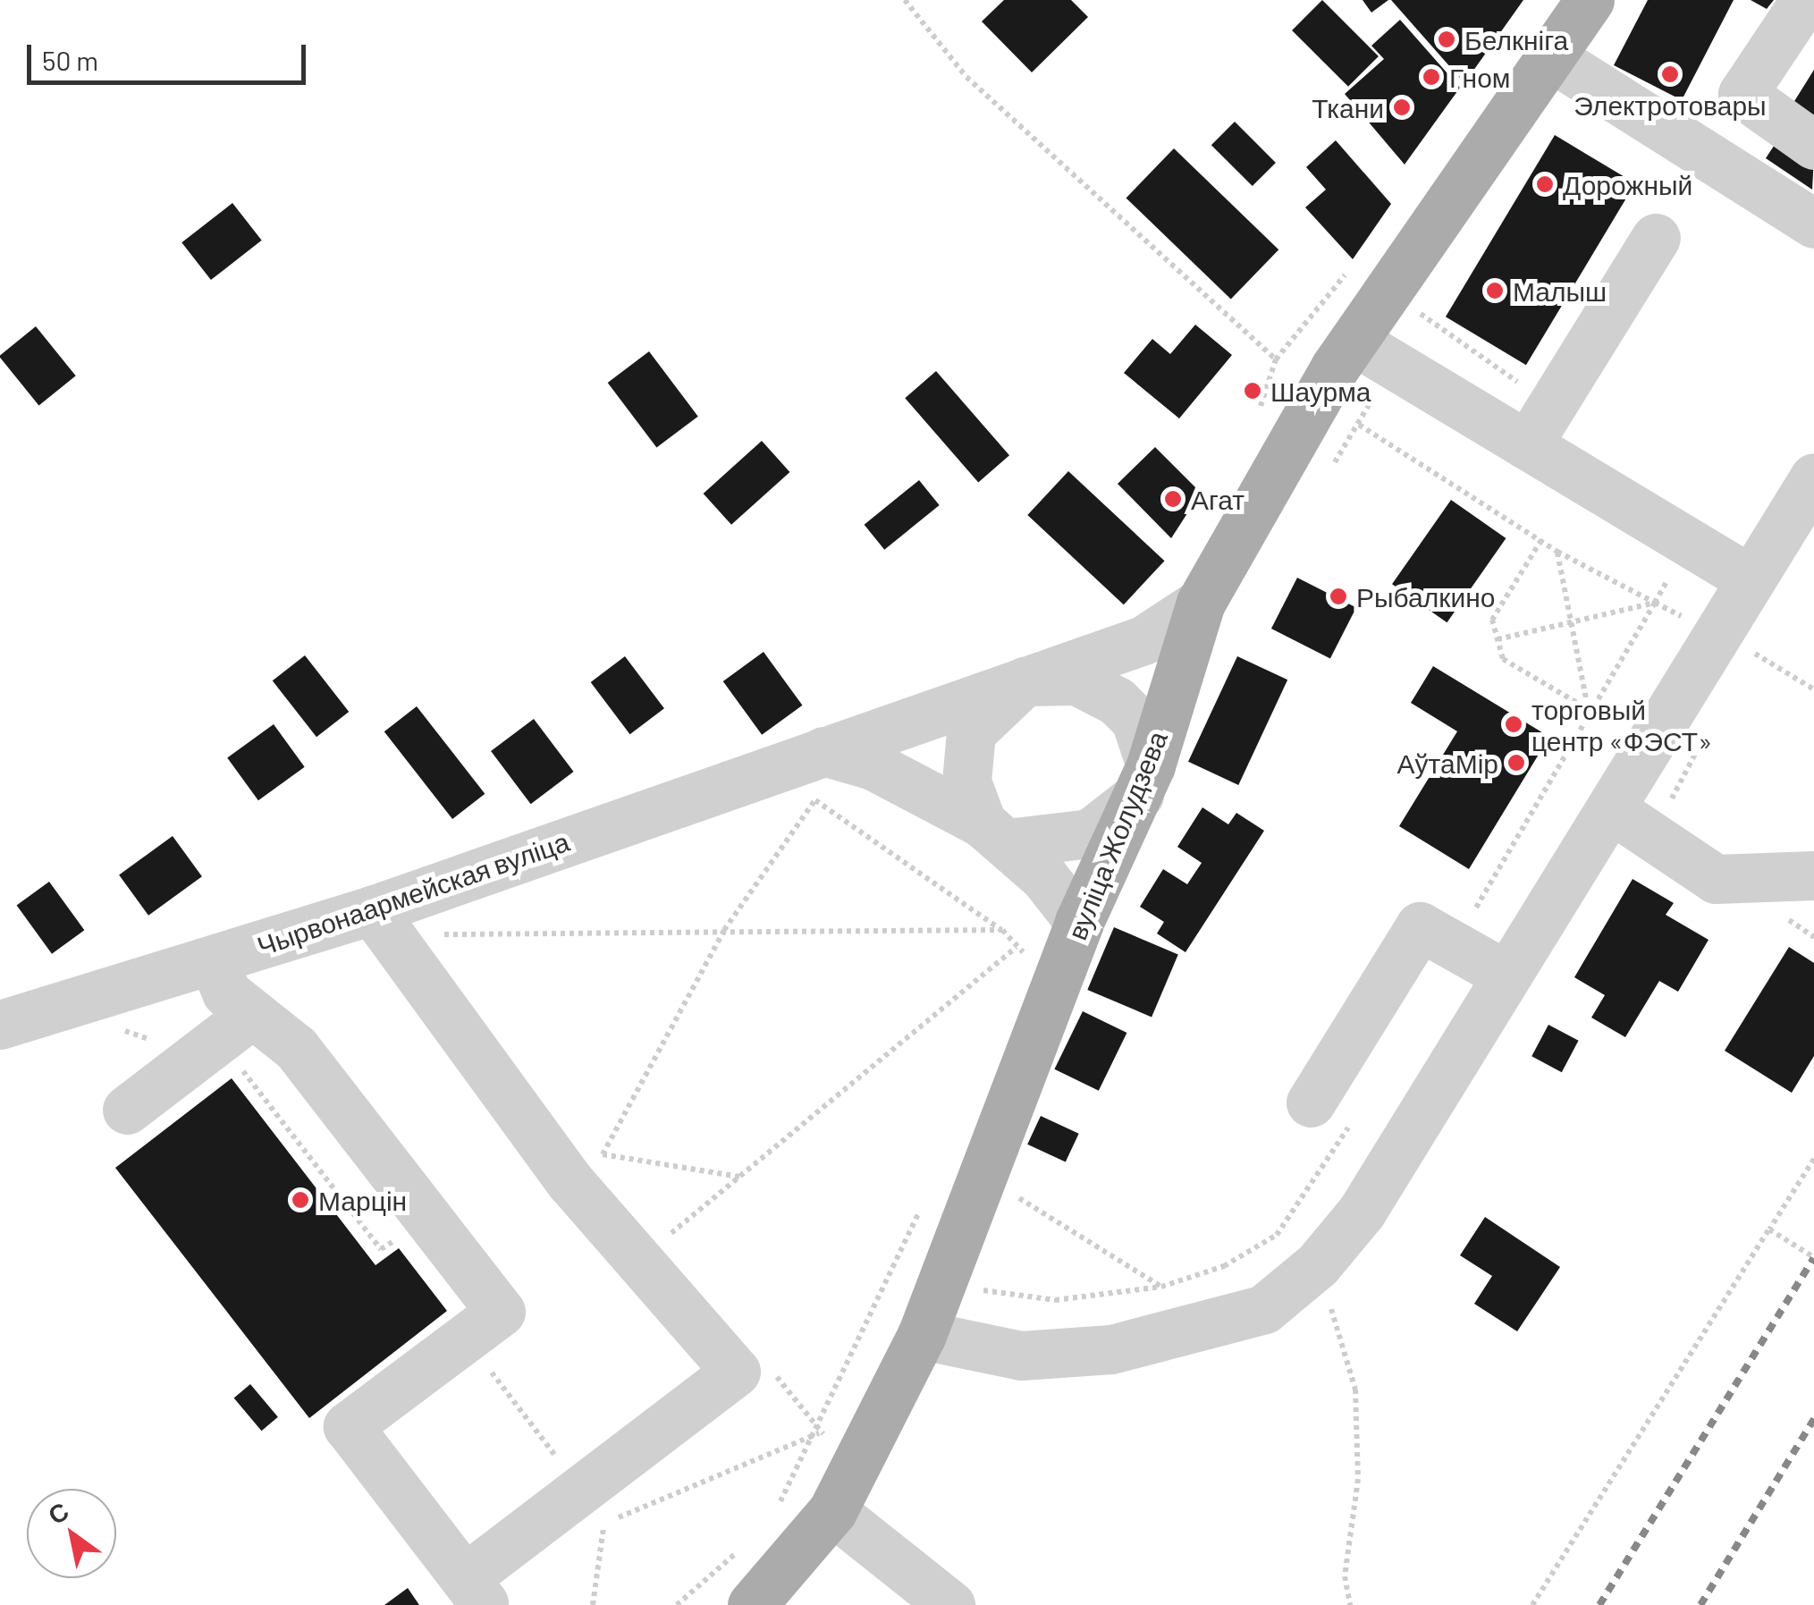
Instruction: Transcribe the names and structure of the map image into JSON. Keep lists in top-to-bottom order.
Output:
{
  "streets": {
    "main road": ["вуліца Жолудзева"],
    "street": ["Чырвонаармейская вуліца"]
  },
  "crossings": [
    ["вуліца Жолудзева", "Чырвонаармейская вуліца"]
  ],
  "places": [
    "Белкніга",
    "Электротовары",
    "Гном",
    "Ткани",
    "Дорожный",
    "Малыш",
    "Шаурма",
    "Агат",
    "Рыбалкино",
    "торговый центр «ФЭСТ»",
    "АўтаМір",
    "Марцін"
  ],
  "scale_bar": "50 m",
  "north": "top left"
}
